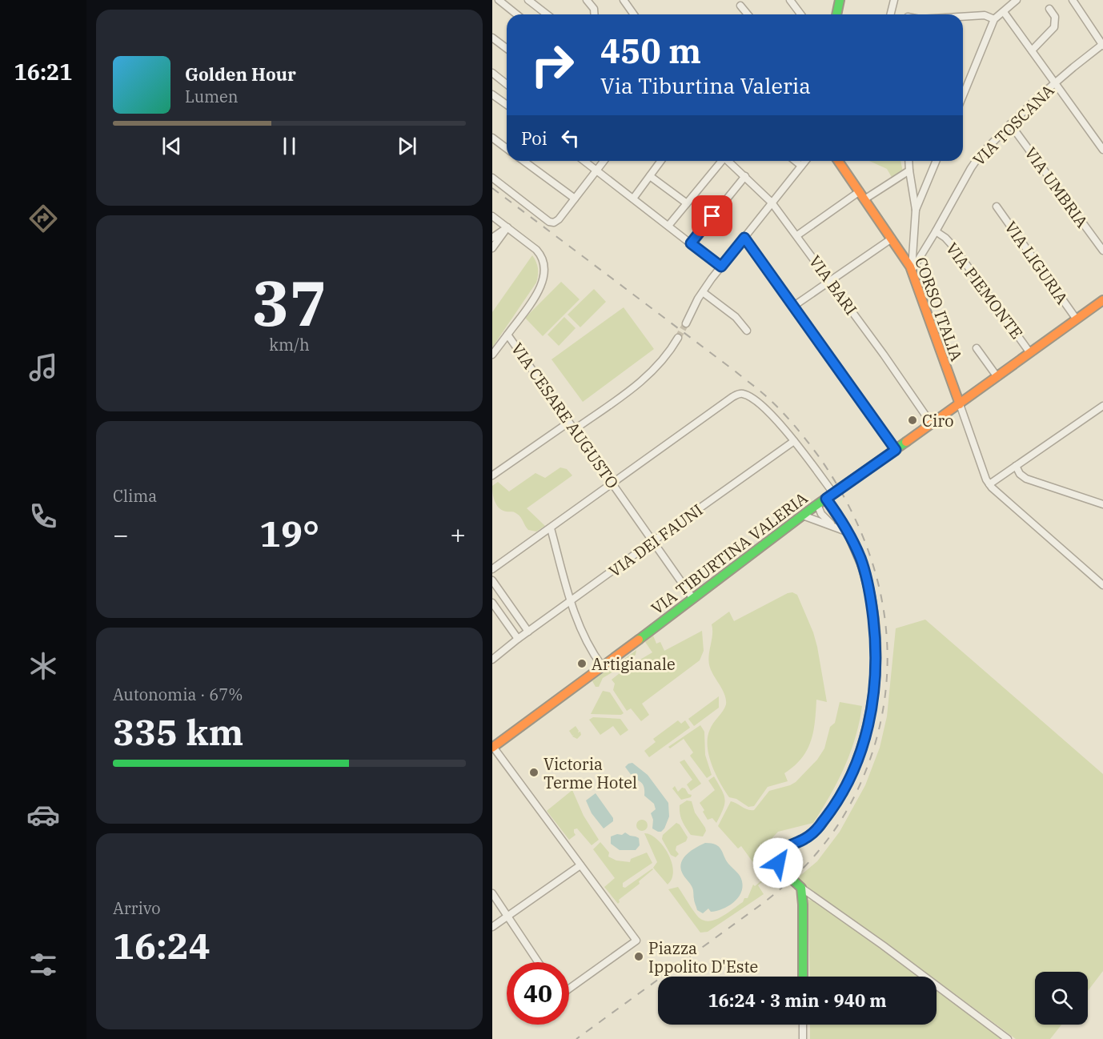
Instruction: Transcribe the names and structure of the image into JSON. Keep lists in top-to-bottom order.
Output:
{
  "streets": {
    "street": [
      "VIA TOSCANA",
      "VIA UMBRIA",
      "VIA LIGURIA",
      "VIA BARI",
      "VIA PIEMONTE",
      "CORSO ITALIA",
      "VIA CESARE AUGUSTO",
      "VIA DEI FAUNI",
      "VIA TIBURTINA VALERIA"
    ]
  },
  "crossings": [
    ["VIA TOSCANA", "VIA UMBRIA"],
    ["VIA TOSCANA", "VIA PIEMONTE"],
    ["VIA TOSCANA", "CORSO ITALIA"],
    ["VIA LIGURIA", "VIA TIBURTINA VALERIA"],
    ["VIA BARI", "VIA TIBURTINA VALERIA"],
    ["VIA PIEMONTE", "VIA TIBURTINA VALERIA"],
    ["CORSO ITALIA", "VIA TIBURTINA VALERIA"],
    ["VIA CESARE AUGUSTO", "VIA DEI FAUNI"],
    ["VIA CESARE AUGUSTO", "VIA TIBURTINA VALERIA"]
  ],
  "places": [
    "Ciro",
    "Artigianale",
    "Victoria Terme Hotel",
    "Piazza Ippolito D'Este"
  ],
  "page": {
    "tabs": "16:21",
    "turn": ["450 m", "Via Tiburtina Valeria"],
    "song": ["Golden Hour", "Lumen"],
    "then": "Poi",
    "tile": [
      ["37", "km/h"],
      "Clima",
      ["Autonomia · 67%", "335 km"],
      ["Arrivo", "16:24"]
    ],
    "heat": ["−", "19°", "+"],
    "limit": "40",
    "trip": "16:24 · 3 min · 940 m"
  }
}
